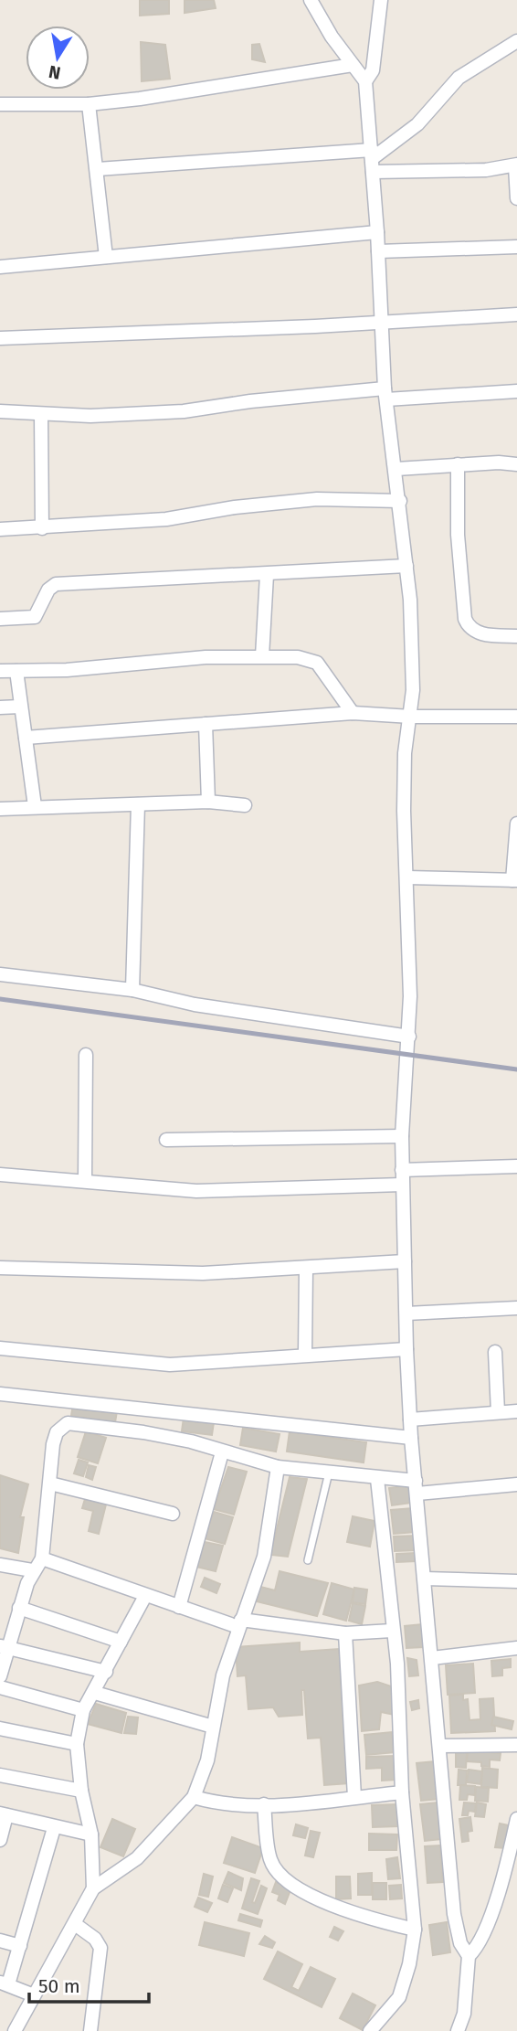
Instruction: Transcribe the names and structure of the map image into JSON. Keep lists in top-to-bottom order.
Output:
{
  "scale_bar": "50 m",
  "north": "bottom"
}
